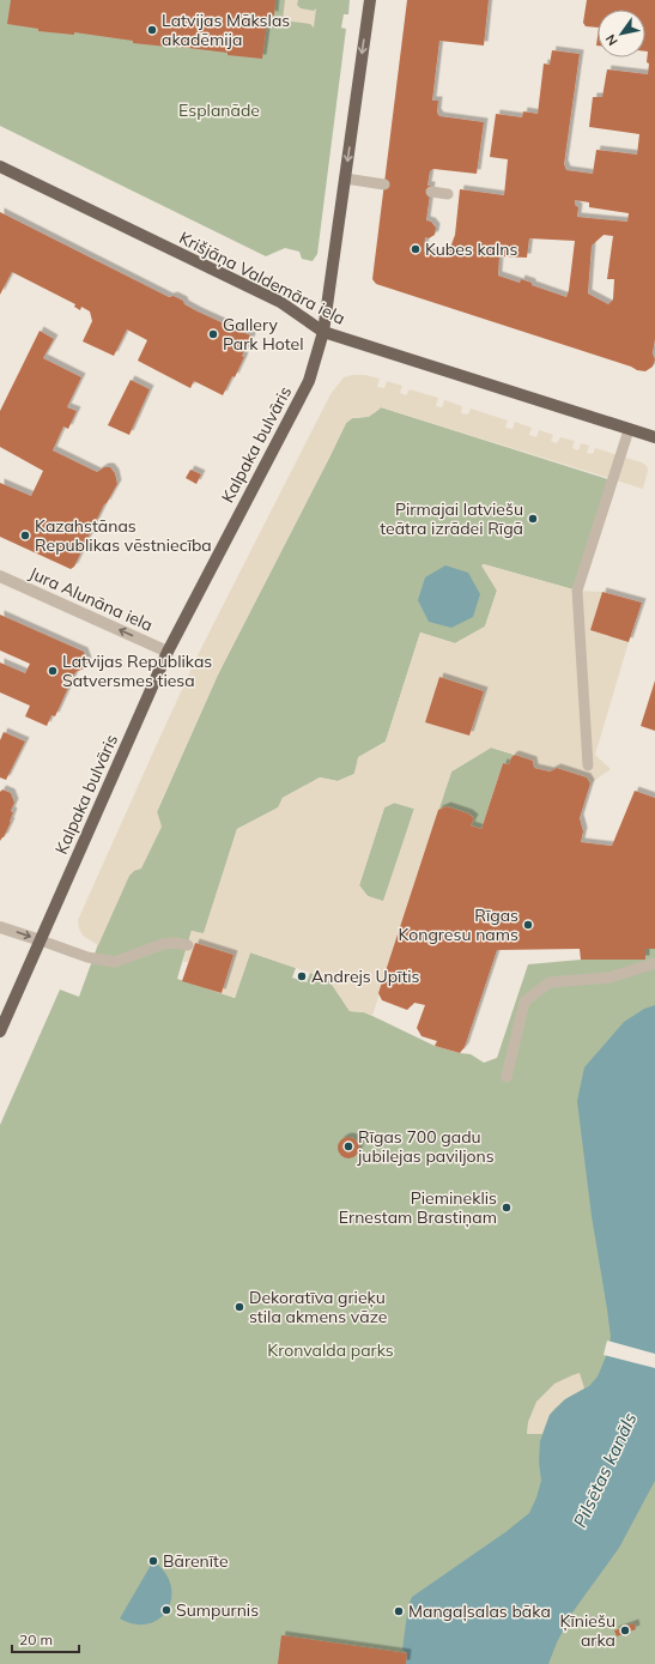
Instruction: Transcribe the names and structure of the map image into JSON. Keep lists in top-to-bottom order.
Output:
{
  "streets": {
    "main road": ["Krišjāņa Valdemāra iela", "Kalpaka bulvāris"],
    "street": ["Jura Alunāna iela"]
  },
  "crossings": [
    ["Krišjāņa Valdemāra iela", "Kalpaka bulvāris"],
    ["Kalpaka bulvāris", "Jura Alunāna iela"]
  ],
  "one_way": ["Jura Alunāna iela"],
  "water": ["Pilsētas kanāls"],
  "parks": ["Esplanāde", "Kronvalda parks"],
  "places": [
    "Latvijas Mākslas akadēmija",
    "Kubes kalns",
    "Gallery Park Hotel",
    "Pirmajai latviešu teātra izrādei Rīgā",
    "Kazahstānas Republikas vēstniecība",
    "Latvijas Republikas Satversmes tiesa",
    "Rīgas Kongresu nams",
    "Andrejs Upītis",
    "Rīgas 700 gadu jubilejas paviljons",
    "Piemineklis Ernestam Brastiņam",
    "Dekoratīva grieķu stila akmens vāze",
    "Bārenīte",
    "Sumpurnis",
    "Mangaļsalas bāka",
    "Ķīniešu arka"
  ],
  "scale_bar": "20 m",
  "north": "bottom left"
}
